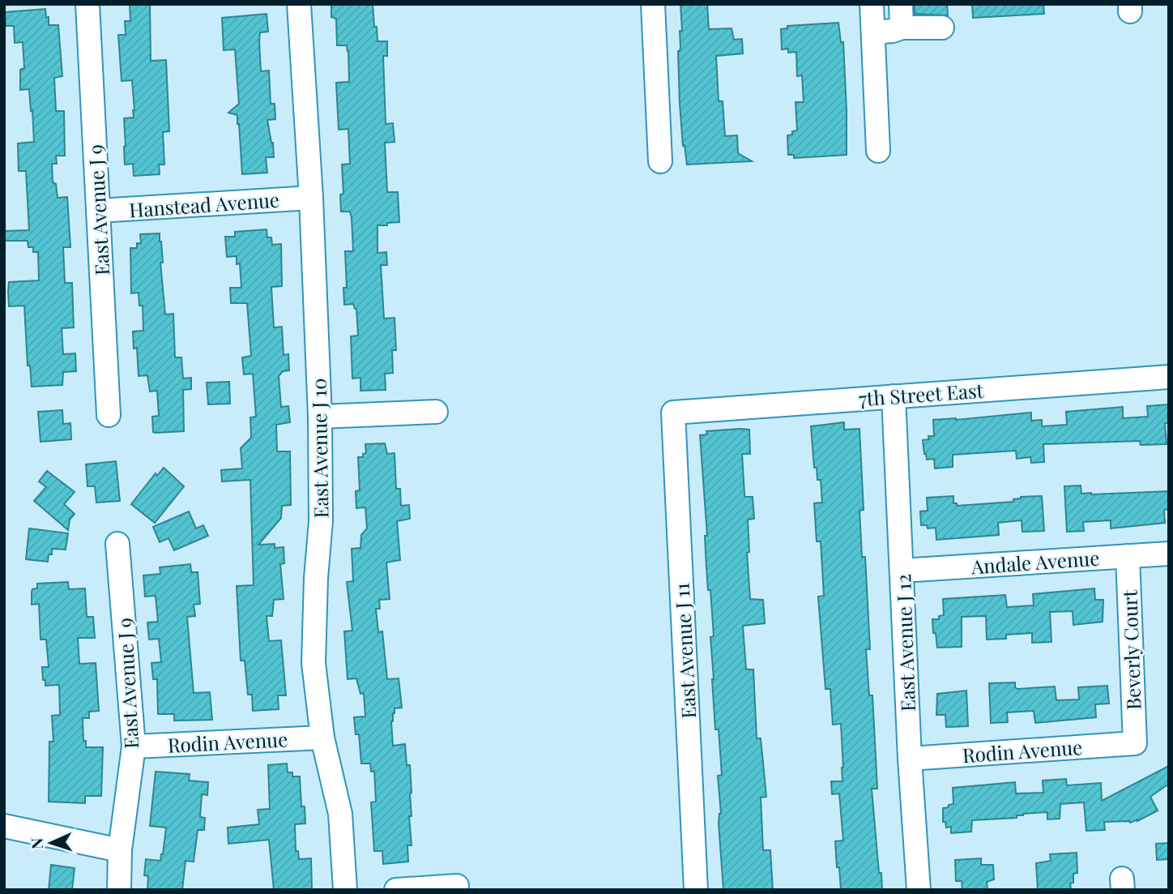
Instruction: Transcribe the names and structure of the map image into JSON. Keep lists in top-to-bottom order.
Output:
{
  "streets": {
    "street": [
      "Hanstead Avenue",
      "East Avenue J 9",
      "7th Street East",
      "East Avenue J 10",
      "Andale Avenue",
      "East Avenue J 12",
      "Beverly Court",
      "East Avenue J 11",
      "Rodin Avenue"
    ]
  },
  "crossings": [
    ["Hanstead Avenue", "East Avenue J 9"],
    ["Hanstead Avenue", "East Avenue J 10"],
    ["East Avenue J 9", "Rodin Avenue"],
    ["7th Street East", "East Avenue J 12"],
    ["7th Street East", "East Avenue J 11"],
    ["East Avenue J 10", "Rodin Avenue"],
    ["Andale Avenue", "East Avenue J 12"],
    ["Andale Avenue", "Beverly Court"],
    ["East Avenue J 12", "Rodin Avenue"],
    ["Beverly Court", "Rodin Avenue"]
  ],
  "north": "left"
}
